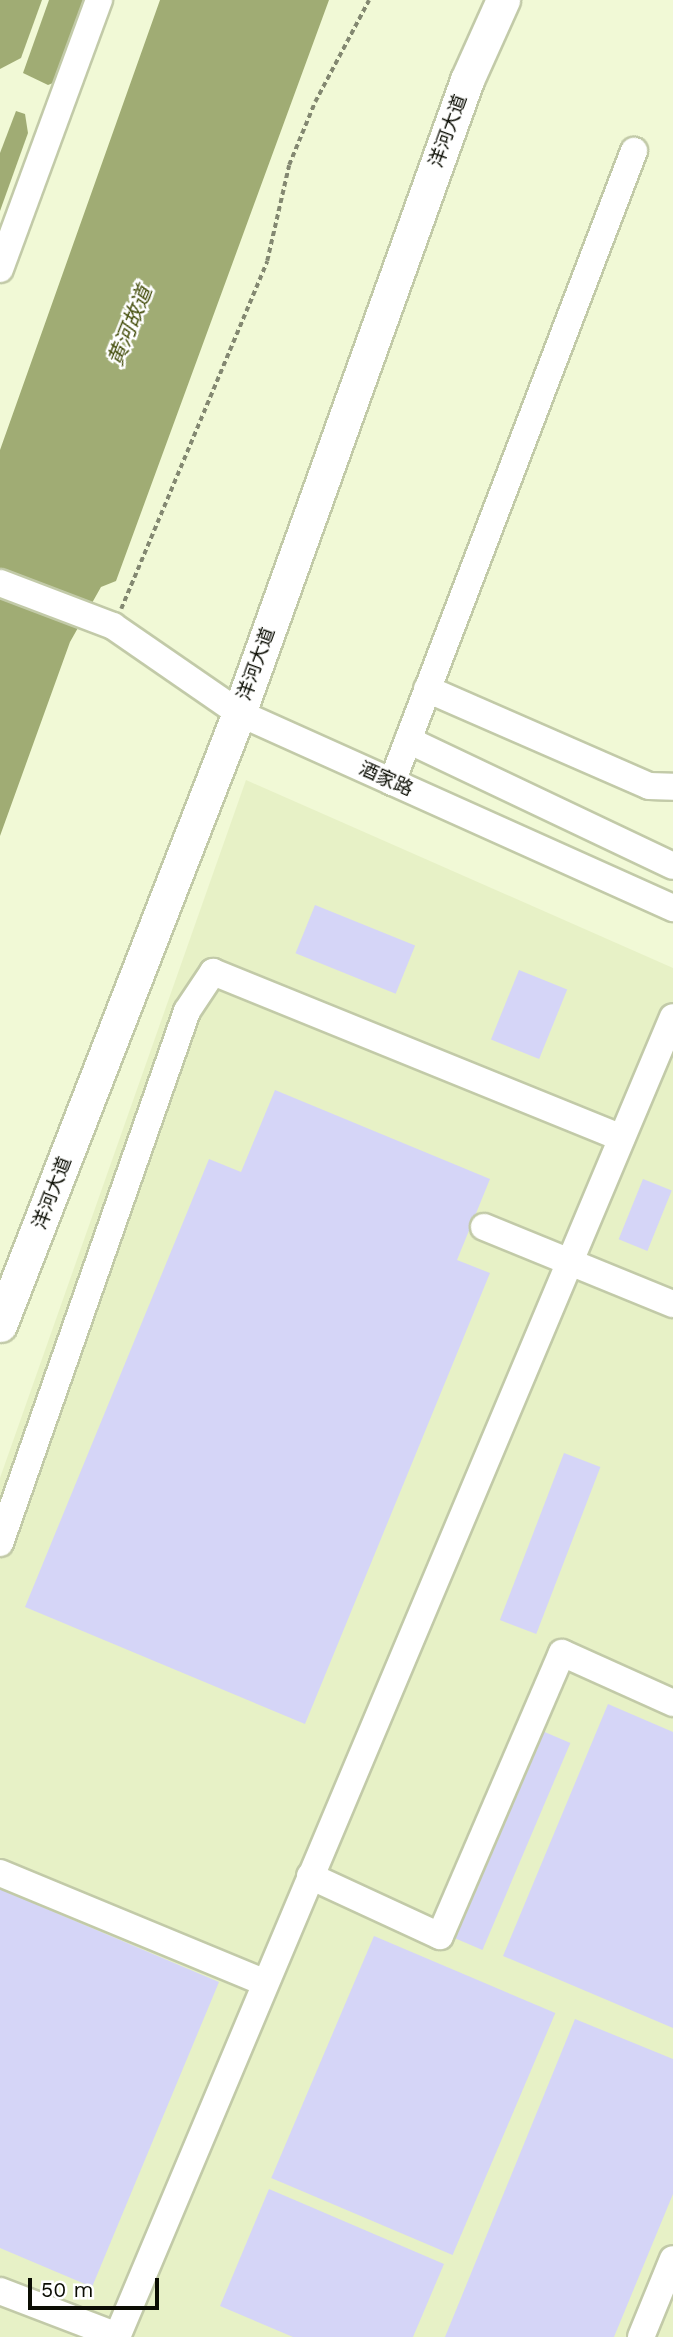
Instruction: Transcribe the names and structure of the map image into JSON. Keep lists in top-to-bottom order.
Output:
{
  "streets": {
    "main road": ["洋河大道"],
    "street": ["酒家路"]
  },
  "crossings": [
    ["洋河大道", "酒家路"]
  ],
  "water": ["黄河故道"],
  "scale_bar": "50 m"
}
